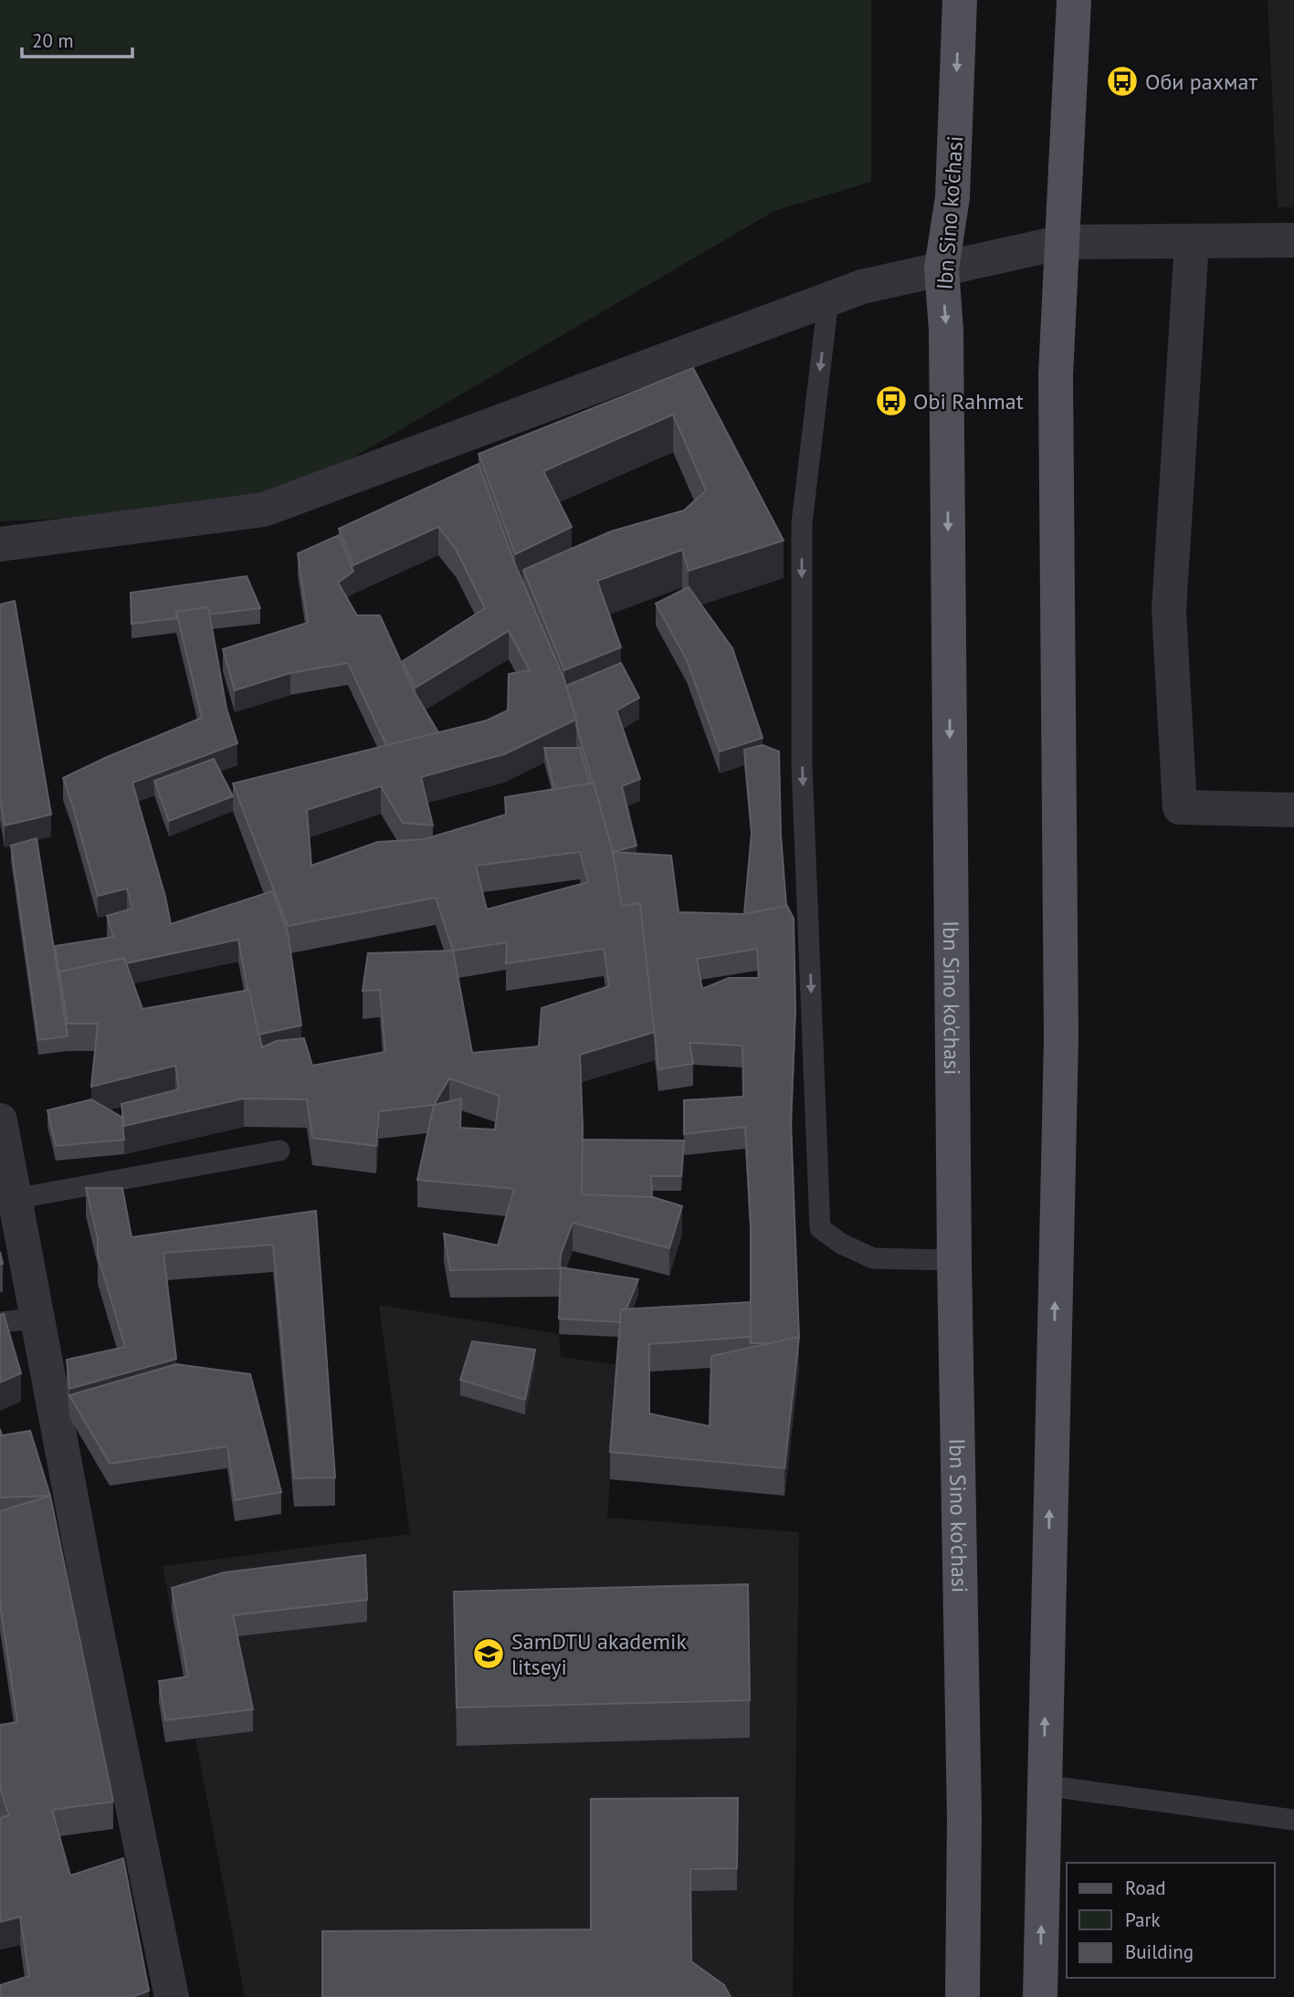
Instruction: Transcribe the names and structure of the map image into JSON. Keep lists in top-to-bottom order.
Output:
{
  "streets": {
    "main road": ["Ibn Sino ko'chasi"]
  },
  "places": {
    "bus stop": ["Оби рахмат", "Obi Rahmat"],
    "school or university": ["SamDTU akademik litseyi"]
  },
  "legend": ["Road", "Park", "Building"],
  "scale_bar": "20 m"
}
